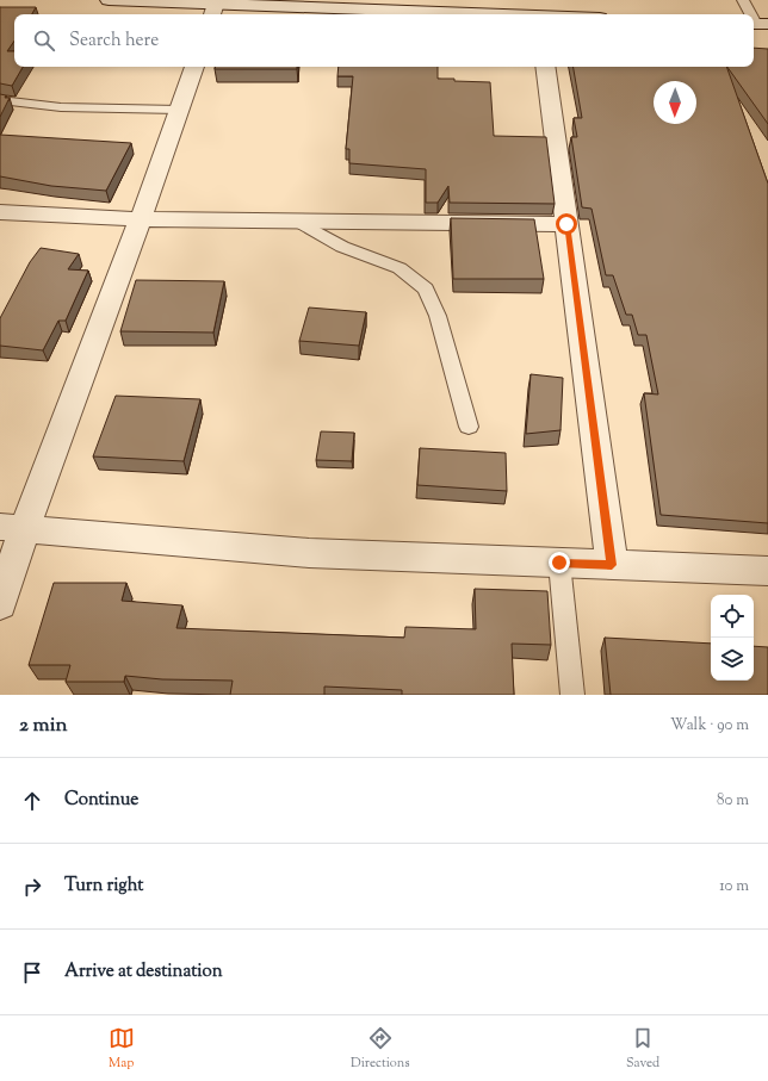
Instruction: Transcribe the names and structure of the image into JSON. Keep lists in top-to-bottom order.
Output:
{
  "north": "bottom",
  "page": {
    "search": "Search here",
    "heading": ["2 min", "Walk · 90 m"],
    "list": [
      ["Continue", "80 m"],
      ["Turn right", "10 m"],
      "Arrive at destination"
    ],
    "nav": ["Map", "Directions", "Saved"]
  }
}
